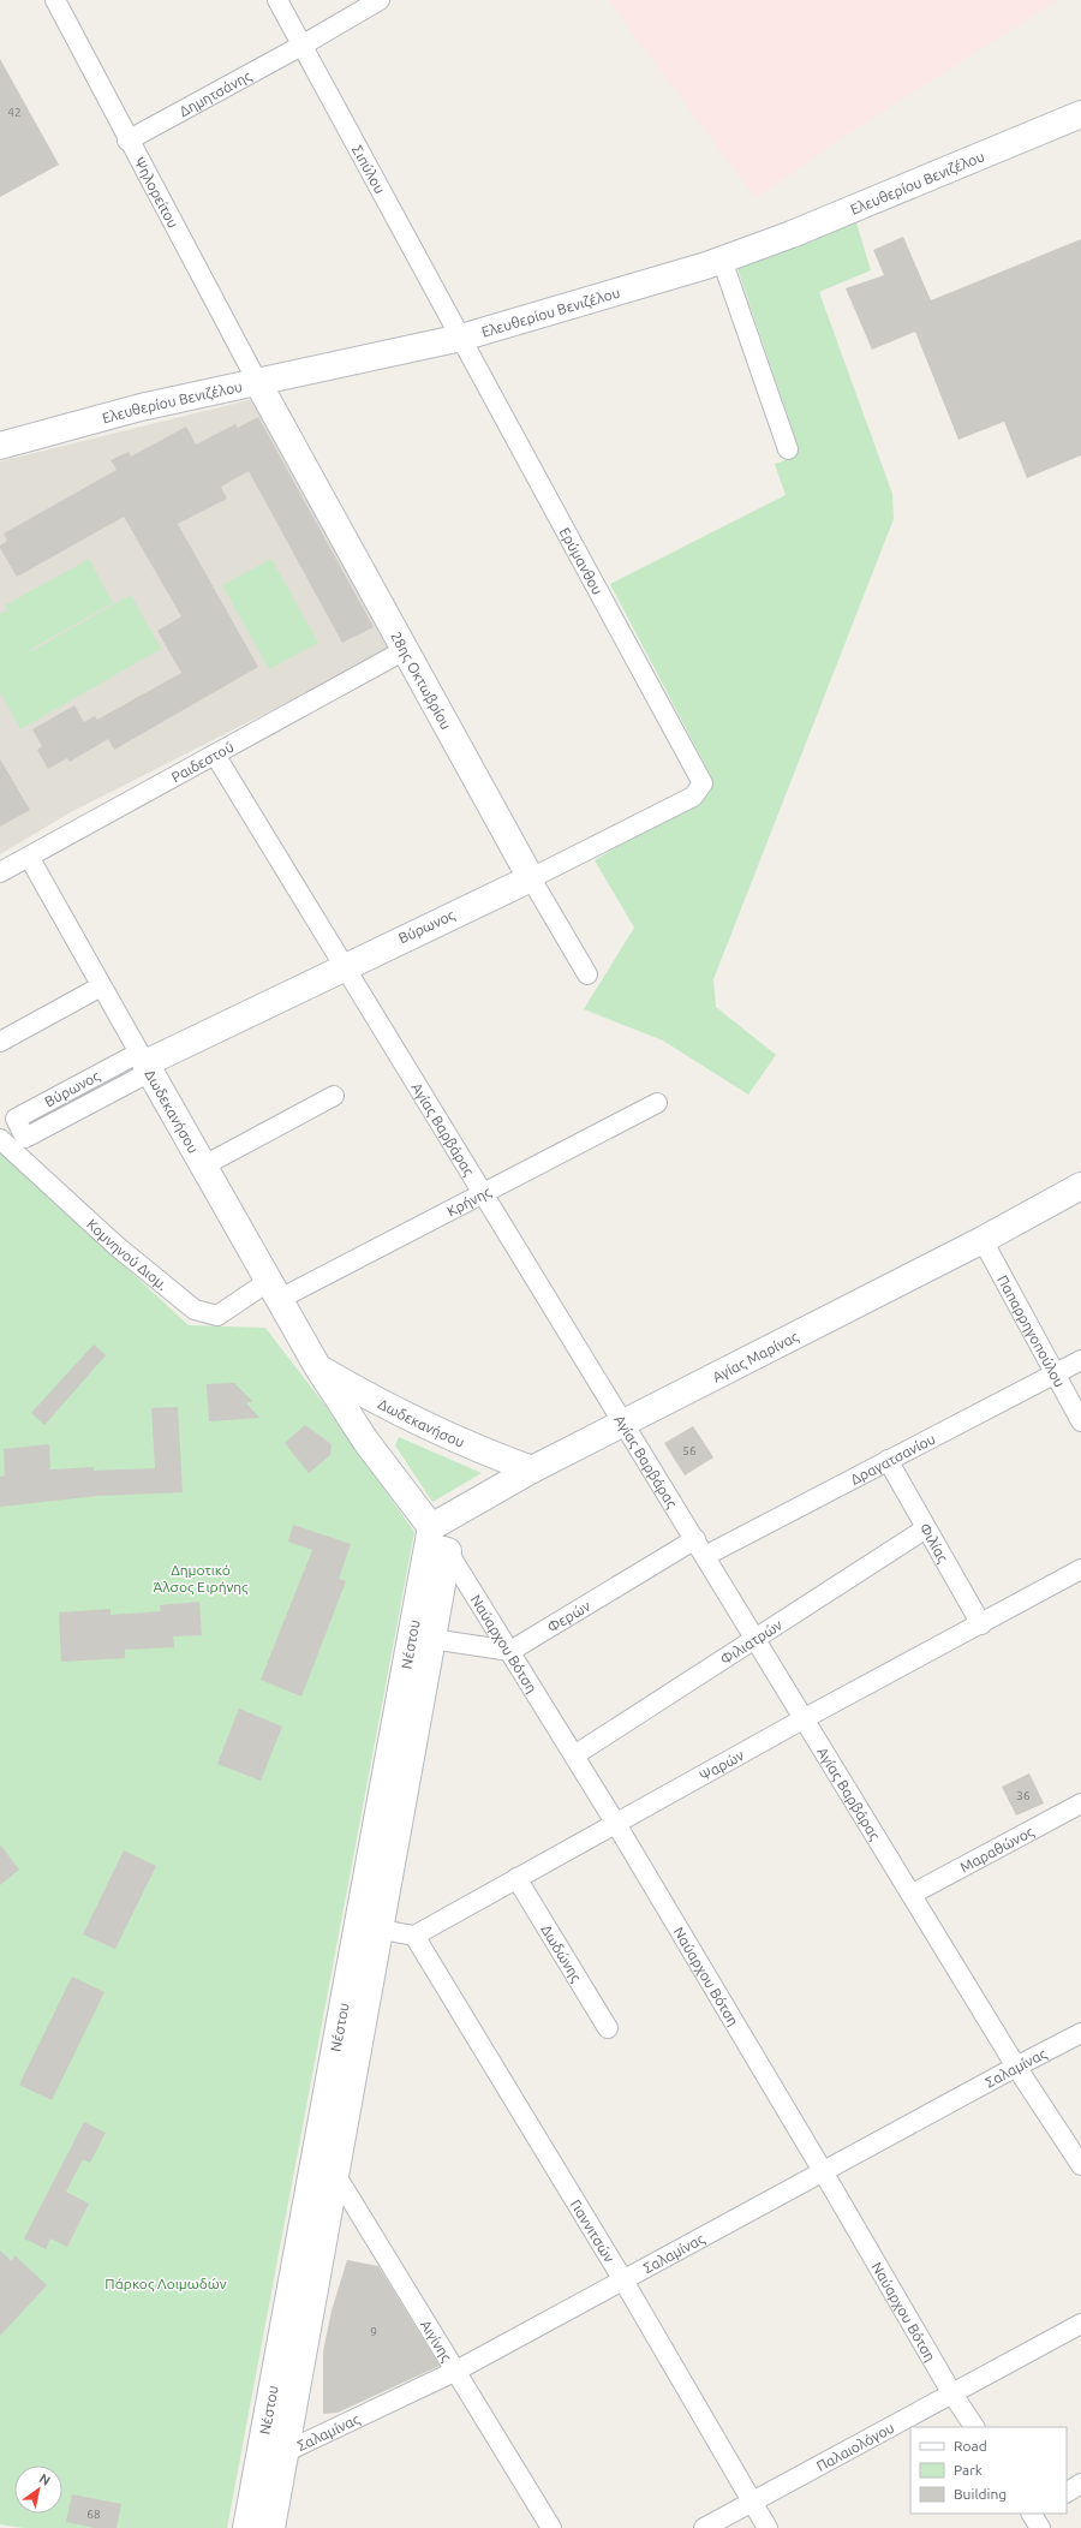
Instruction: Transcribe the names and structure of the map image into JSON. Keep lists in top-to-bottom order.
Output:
{
  "streets": {
    "street": [
      "Δημητσάνης",
      "Σιπύλου",
      "Ελευθερίου Βενιζέλου",
      "Ψηλορείτου",
      "Ερύμανθου",
      "28ης Οκτωβρίου",
      "Ραιδεστού",
      "Βύρωνος",
      "Δωδεκανήσου",
      "Αγίας Βαρβάρας",
      "Κρήνης",
      "Κομνηνού Διομ.",
      "Παπαρρηγοπούλου",
      "Αγίας Μαρίνας",
      "Δραγατσανίου",
      "Φιλίας",
      "Φερών",
      "Φιλιατρών",
      "Ναύαρχου Βότση",
      "Νέστου",
      "Ψαρών",
      "Μαραθώνος",
      "Δωδώνης",
      "Σαλαμίνας",
      "Γιαννιτσών",
      "Αιγίνης",
      "Παλαιολόγου"
    ]
  },
  "crossings": [
    ["Δημητσάνης", "Σιπύλου"],
    ["Δημητσάνης", "Ψηλορείτου"],
    ["Σιπύλου", "Ελευθερίου Βενιζέλου"],
    ["Σιπύλου", "Ερύμανθου"],
    ["Ελευθερίου Βενιζέλου", "Ψηλορείτου"],
    ["Ελευθερίου Βενιζέλου", "Ερύμανθου"],
    ["Ελευθερίου Βενιζέλου", "28ης Οκτωβρίου"],
    ["Ψηλορείτου", "28ης Οκτωβρίου"],
    ["Ερύμανθου", "Βύρωνος"],
    ["28ης Οκτωβρίου", "Ραιδεστού"],
    ["28ης Οκτωβρίου", "Βύρωνος"],
    ["Ραιδεστού", "Δωδεκανήσου"],
    ["Ραιδεστού", "Αγίας Βαρβάρας"],
    ["Βύρωνος", "Δωδεκανήσου"],
    ["Βύρωνος", "Αγίας Βαρβάρας"],
    ["Βύρωνος", "Κομνηνού Διομ."],
    ["Δωδεκανήσου", "Κρήνης"],
    ["Δωδεκανήσου", "Κομνηνού Διομ."],
    ["Δωδεκανήσου", "Αγίας Μαρίνας"],
    ["Δωδεκανήσου", "Ναύαρχου Βότση"],
    ["Δωδεκανήσου", "Νέστου"],
    ["Αγίας Βαρβάρας", "Κρήνης"],
    ["Αγίας Βαρβάρας", "Αγίας Μαρίνας"],
    ["Αγίας Βαρβάρας", "Δραγατσανίου"],
    ["Αγίας Βαρβάρας", "Φερών"],
    ["Αγίας Βαρβάρας", "Φιλιατρών"],
    ["Αγίας Βαρβάρας", "Ψαρών"],
    ["Αγίας Βαρβάρας", "Μαραθώνος"],
    ["Αγίας Βαρβάρας", "Σαλαμίνας"],
    ["Κρήνης", "Κομνηνού Διομ."],
    ["Παπαρρηγοπούλου", "Αγίας Μαρίνας"],
    ["Παπαρρηγοπούλου", "Δραγατσανίου"],
    ["Αγίας Μαρίνας", "Ναύαρχου Βότση"],
    ["Αγίας Μαρίνας", "Νέστου"],
    ["Δραγατσανίου", "Φιλίας"],
    ["Φιλίας", "Φιλιατρών"],
    ["Φιλίας", "Ψαρών"],
    ["Φερών", "Ναύαρχου Βότση"],
    ["Φιλιατρών", "Ναύαρχου Βότση"],
    ["Ναύαρχου Βότση", "Νέστου"],
    ["Ναύαρχου Βότση", "Ψαρών"],
    ["Ναύαρχου Βότση", "Σαλαμίνας"],
    ["Ναύαρχου Βότση", "Παλαιολόγου"],
    ["Νέστου", "Σαλαμίνας"],
    ["Νέστου", "Αιγίνης"],
    ["Ψαρών", "Δωδώνης"],
    ["Ψαρών", "Γιαννιτσών"],
    ["Σαλαμίνας", "Γιαννιτσών"],
    ["Σαλαμίνας", "Αιγίνης"],
    ["Γιαννιτσών", "Παλαιολόγου"]
  ],
  "parks": ["Δημοτικό Άλσος Ειρήνης", "Πάρκος Λοιμωδών"],
  "house_numbers": [
    "42",
    "56",
    "36",
    "9",
    "68"
  ],
  "legend": ["Road", "Park", "Building"],
  "north": "top right"
}
